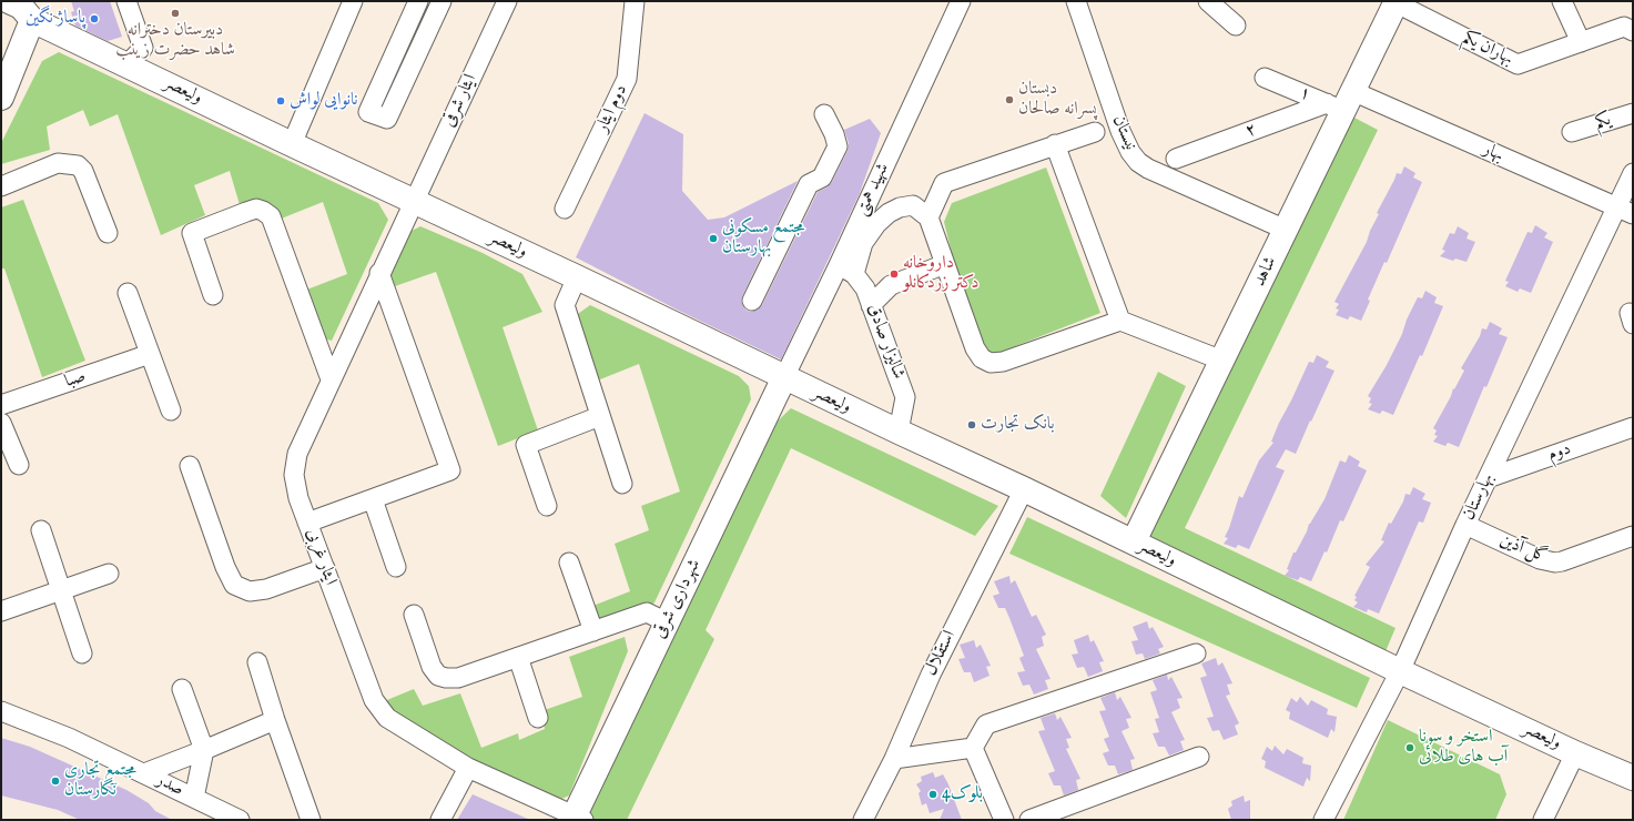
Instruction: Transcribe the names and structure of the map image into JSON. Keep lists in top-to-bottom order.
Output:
{
  "streets": {
    "main road": ["ولیعصر", "شاهد", "شهرداری شرقی"],
    "street": [
      "بهاران یکم",
      "۱",
      "ایثار شرقی",
      "دوم ایثار",
      "یکم",
      "۲",
      "نيستان",
      "بهار",
      "شهید همتی",
      "شالیزار صادق",
      "صبا",
      "دوم",
      "بهارستان",
      "گل آذین",
      "ایثار غربی",
      "استقلال",
      "صدر"
    ]
  },
  "crossings": [
    ["بهاران یکم", "شاهد"],
    ["ولیعصر", "ایثار شرقی"],
    ["ولیعصر", "شهید همتی"],
    ["ولیعصر", "شاهد"],
    ["ولیعصر", "شالیزار صادق"],
    ["ولیعصر", "بهارستان"],
    ["ولیعصر", "ایثار غربی"],
    ["ولیعصر", "شهرداری شرقی"],
    ["ولیعصر", "استقلال"],
    ["۱", "۲"],
    ["۱", "بهار"],
    ["۱", "شاهد"],
    ["ایثار شرقی", "ایثار غربی"],
    ["۲", "بهار"],
    ["۲", "شاهد"],
    ["نيستان", "شاهد"],
    ["بهار", "شاهد"],
    ["بهار", "بهارستان"],
    ["شهید همتی", "شالیزار صادق"],
    ["شهید همتی", "شهرداری شرقی"],
    ["دوم", "بهارستان"],
    ["بهارستان", "گل آذین"],
    ["ایثار غربی", "شهرداری شرقی"]
  ],
  "places": [
    "دبیرستان دخترانه شاهد حضرت زینب",
    "پاساژ نگین",
    "دبستان پسرانه صالحان",
    "نانوایی لواش",
    "مجتمع مسکونی بهارستان",
    "داروخانه دکتر زردکانلو",
    "بانک تجارت",
    "استخر و سونا آب های طلائی",
    "مجتمع تجاری نگارستان",
    "بلوک4"
  ]
}
